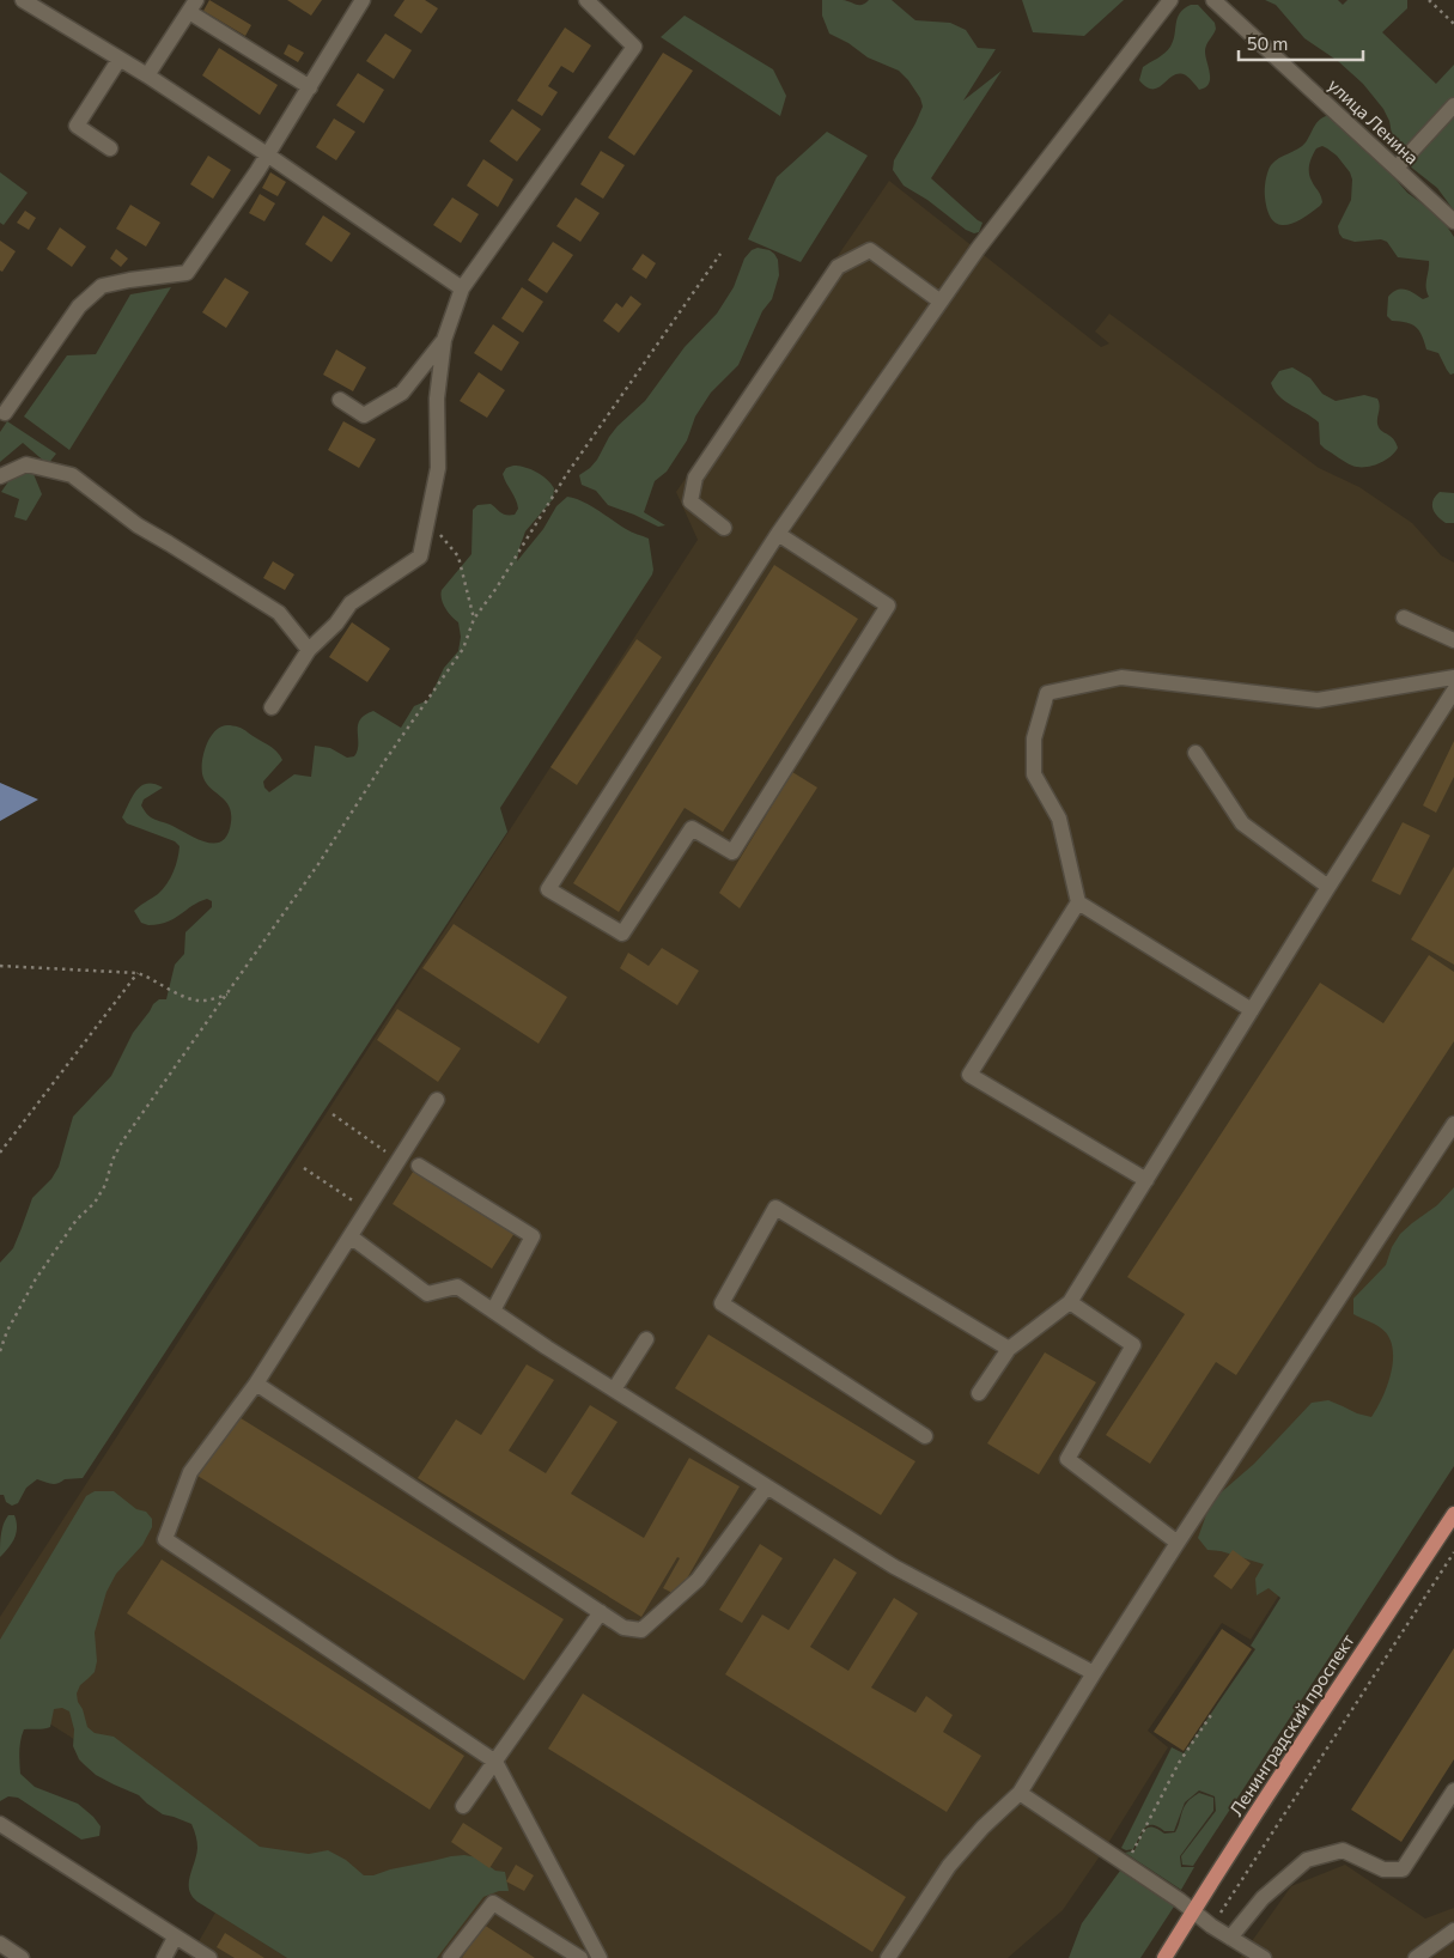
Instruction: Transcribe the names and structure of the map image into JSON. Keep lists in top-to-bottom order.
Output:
{
  "streets": {
    "main road": ["Ленинградский проспект"],
    "street": ["улица Ленина"]
  },
  "scale_bar": "50 m"
}
